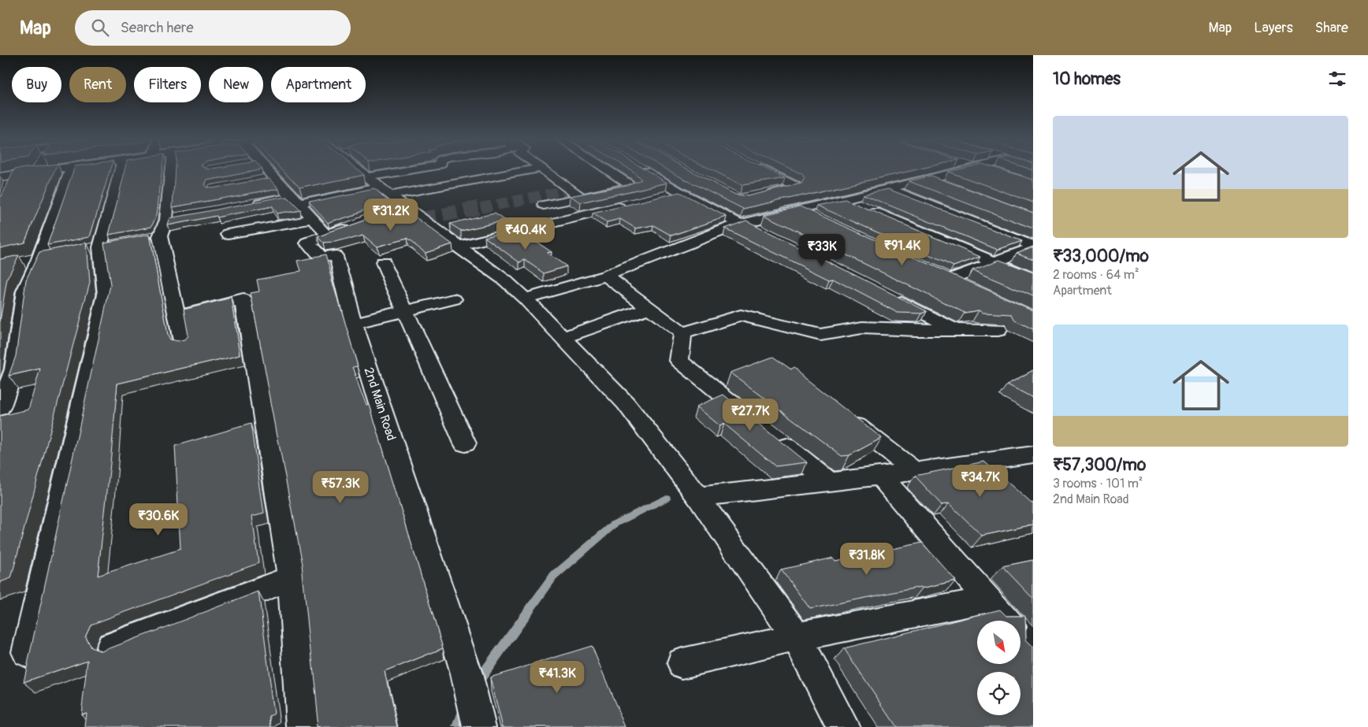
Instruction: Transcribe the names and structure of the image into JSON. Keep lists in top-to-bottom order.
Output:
{
  "streets": {
    "street": ["2nd Main Road"]
  },
  "north": "bottom right",
  "page": {
    "header": "Map",
    "search": "Search here",
    "nav": ["Map", "Layers", "Share"],
    "heading": "10 homes",
    "chip": [
      "Buy",
      "Rent",
      "Filters",
      "New",
      "Apartment"
    ],
    "list": [
      {
        "name": "₹33,000/mo",
        "note": "2 rooms · 64 m² · Apartment"
      },
      {
        "name": "₹57,300/mo",
        "note": "3 rooms · 101 m² · 2nd Main Road"
      }
    ],
    "price": [
      "₹31.2K",
      "₹40.4K",
      "₹91.4K",
      "₹33K",
      "₹27.7K",
      "₹34.7K",
      "₹57.3K",
      "₹30.6K",
      "₹31.8K",
      "₹41.3K"
    ]
  }
}
